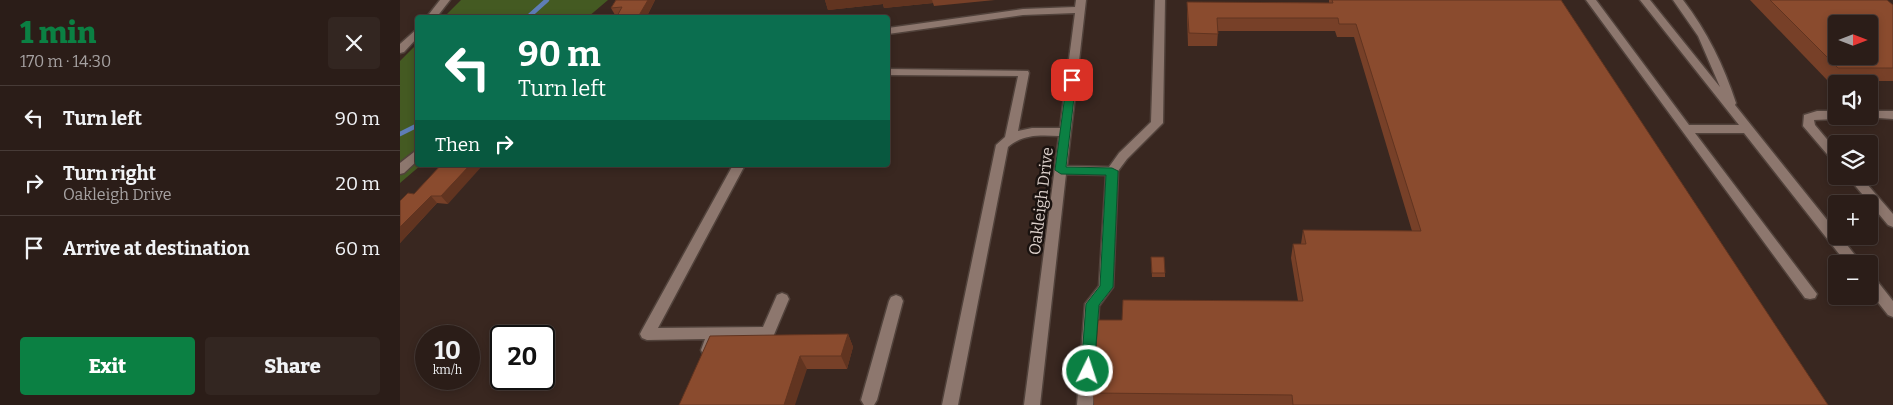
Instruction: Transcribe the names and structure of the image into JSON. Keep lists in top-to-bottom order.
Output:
{
  "streets": {
    "street": ["Oakleigh Drive"]
  },
  "north": "right",
  "page": {
    "heading": ["1 min", "170 m · 14:30"],
    "map_buttons": ["+", "−"],
    "turn": ["90 m", "Turn left"],
    "list": [
      {
        "name": "Turn left",
        "value": "90 m"
      },
      {
        "name": "Turn right",
        "note": "Oakleigh Drive",
        "value": "20 m"
      },
      {
        "name": "Arrive at destination",
        "value": "60 m"
      }
    ],
    "then": "Then",
    "speed": "10 km/h",
    "limit": "20",
    "buttons": ["Exit", "Share"]
  }
}
